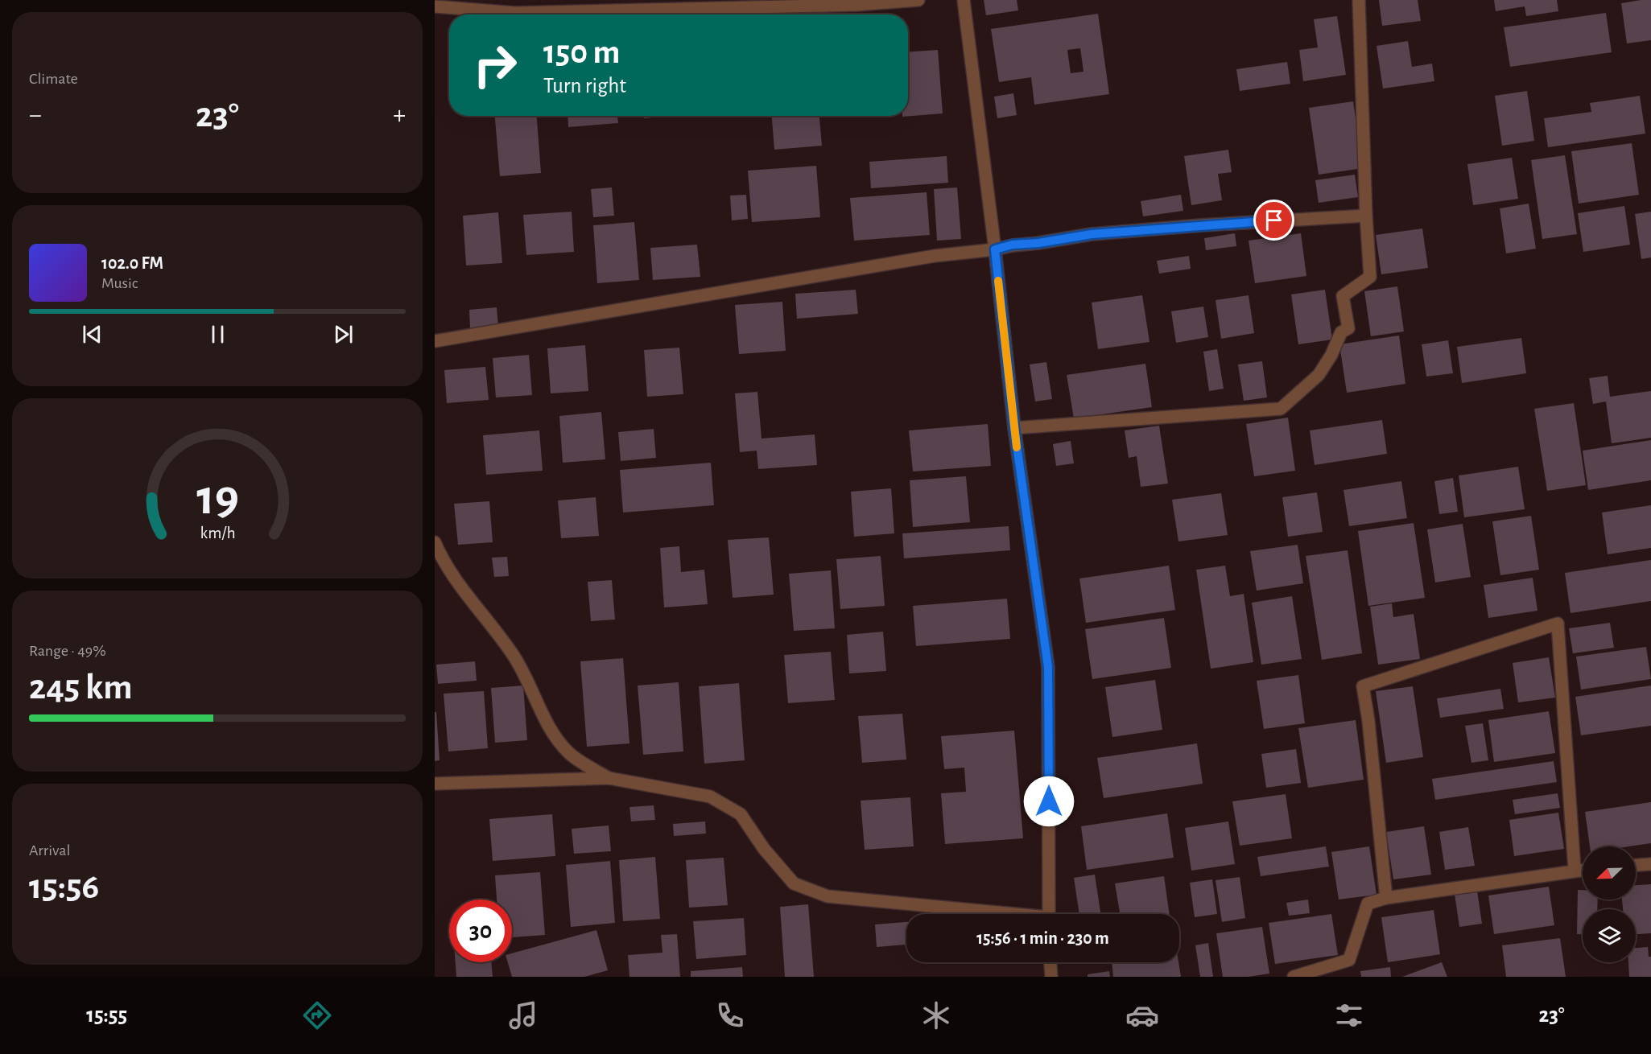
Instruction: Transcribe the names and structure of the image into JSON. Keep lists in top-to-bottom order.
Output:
{
  "north": "bottom left",
  "page": {
    "tile": [
      "Climate",
      ["Range · 49%", "245 km"],
      ["Arrival", "15:56"]
    ],
    "turn": ["150 m", "Turn right"],
    "heat": ["−", "23°", "+"],
    "song": ["102.0 FM", "Music"],
    "limit": "30",
    "trip": "15:56 · 1 min · 230 m",
    "tabs": ["15:55", "23°"],
    "gauge": ["19", "km/h"]
  }
}
